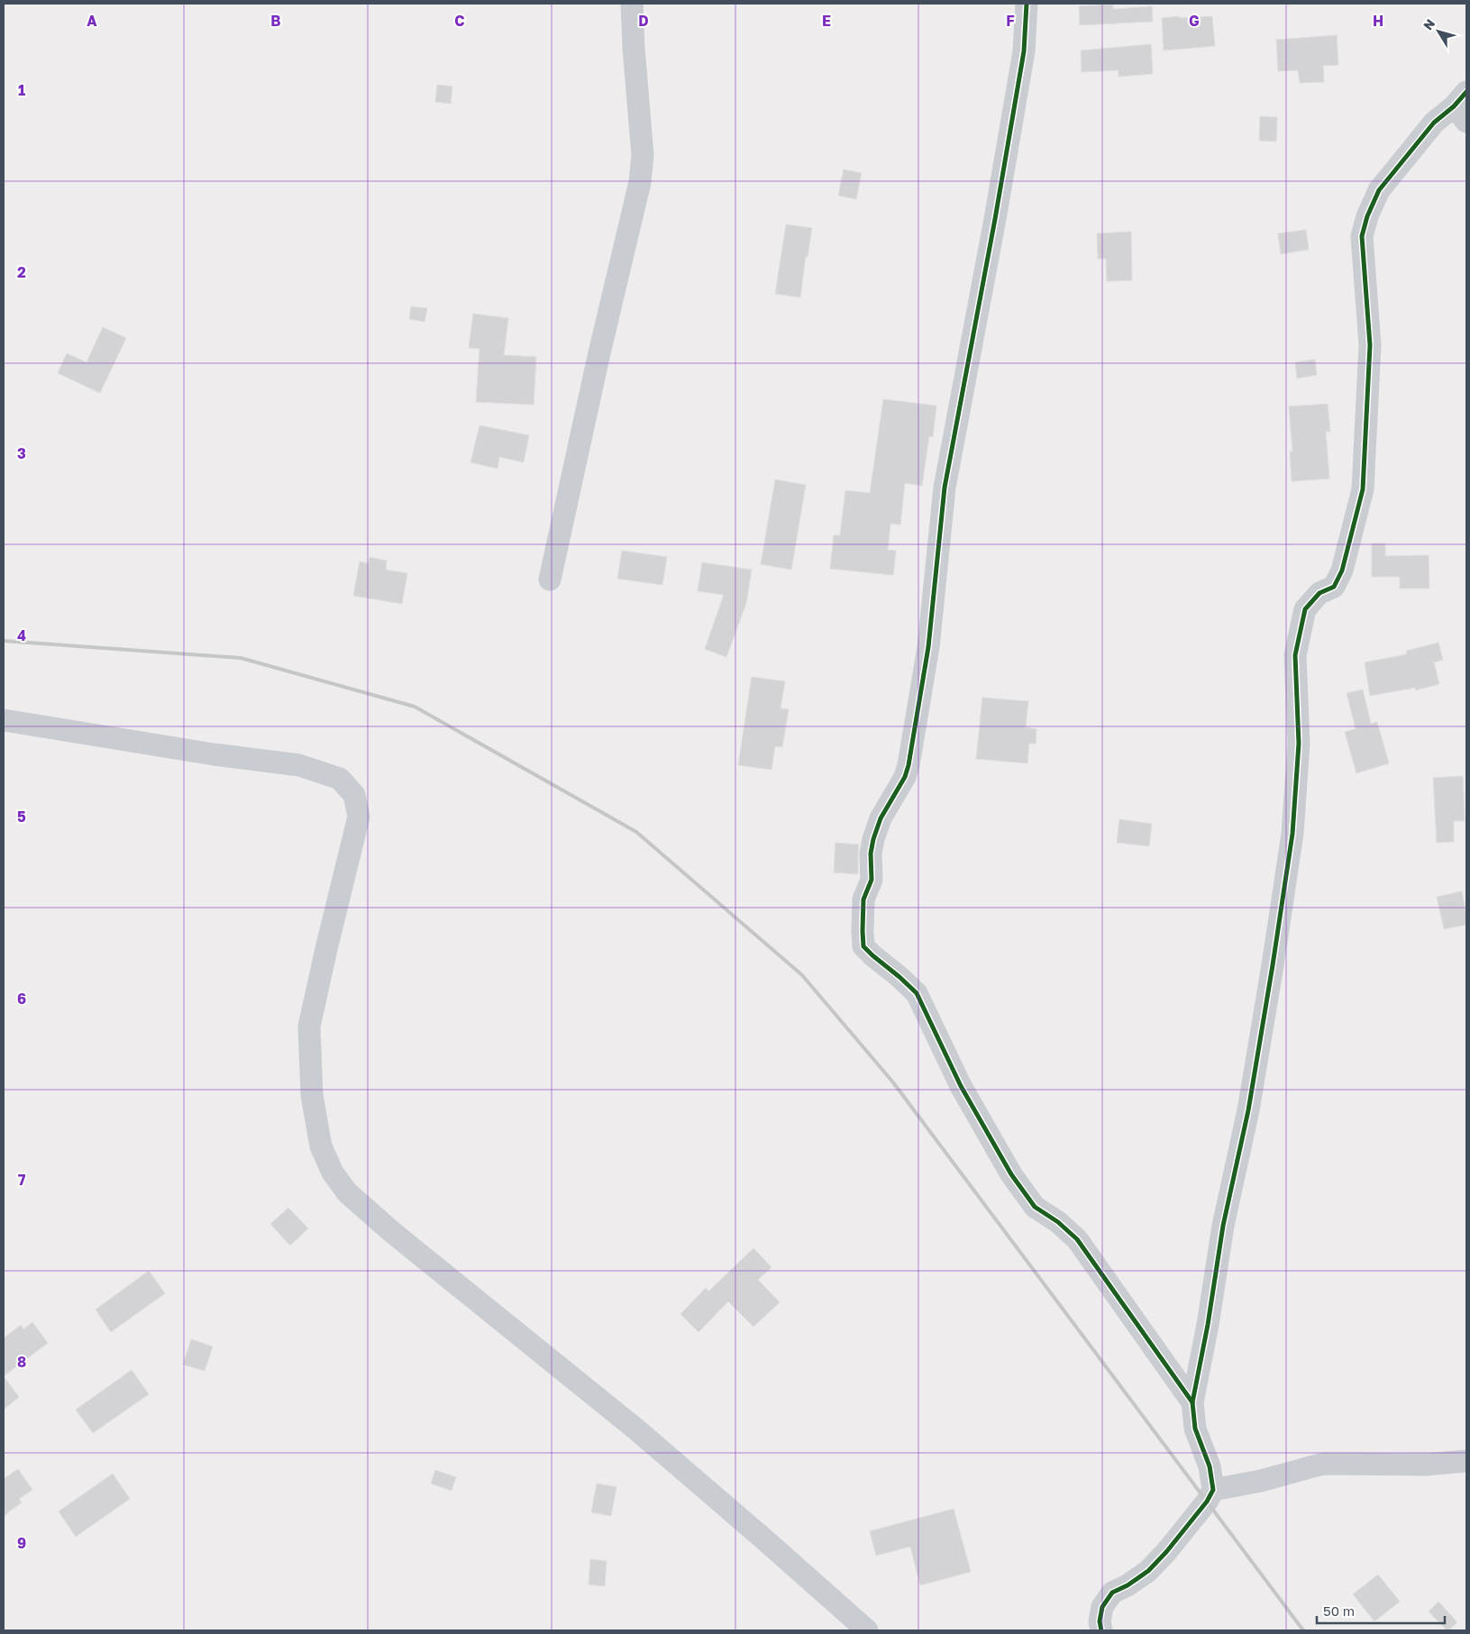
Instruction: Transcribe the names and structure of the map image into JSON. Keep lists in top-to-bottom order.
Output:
{
  "scale_bar": "50 m",
  "north": "top left",
  "grid": {
    "columns": [
      "A",
      "B",
      "C",
      "D",
      "E",
      "F",
      "G",
      "H"
    ],
    "rows": [
      "1",
      "2",
      "3",
      "4",
      "5",
      "6",
      "7",
      "8",
      "9"
    ]
  }
}
